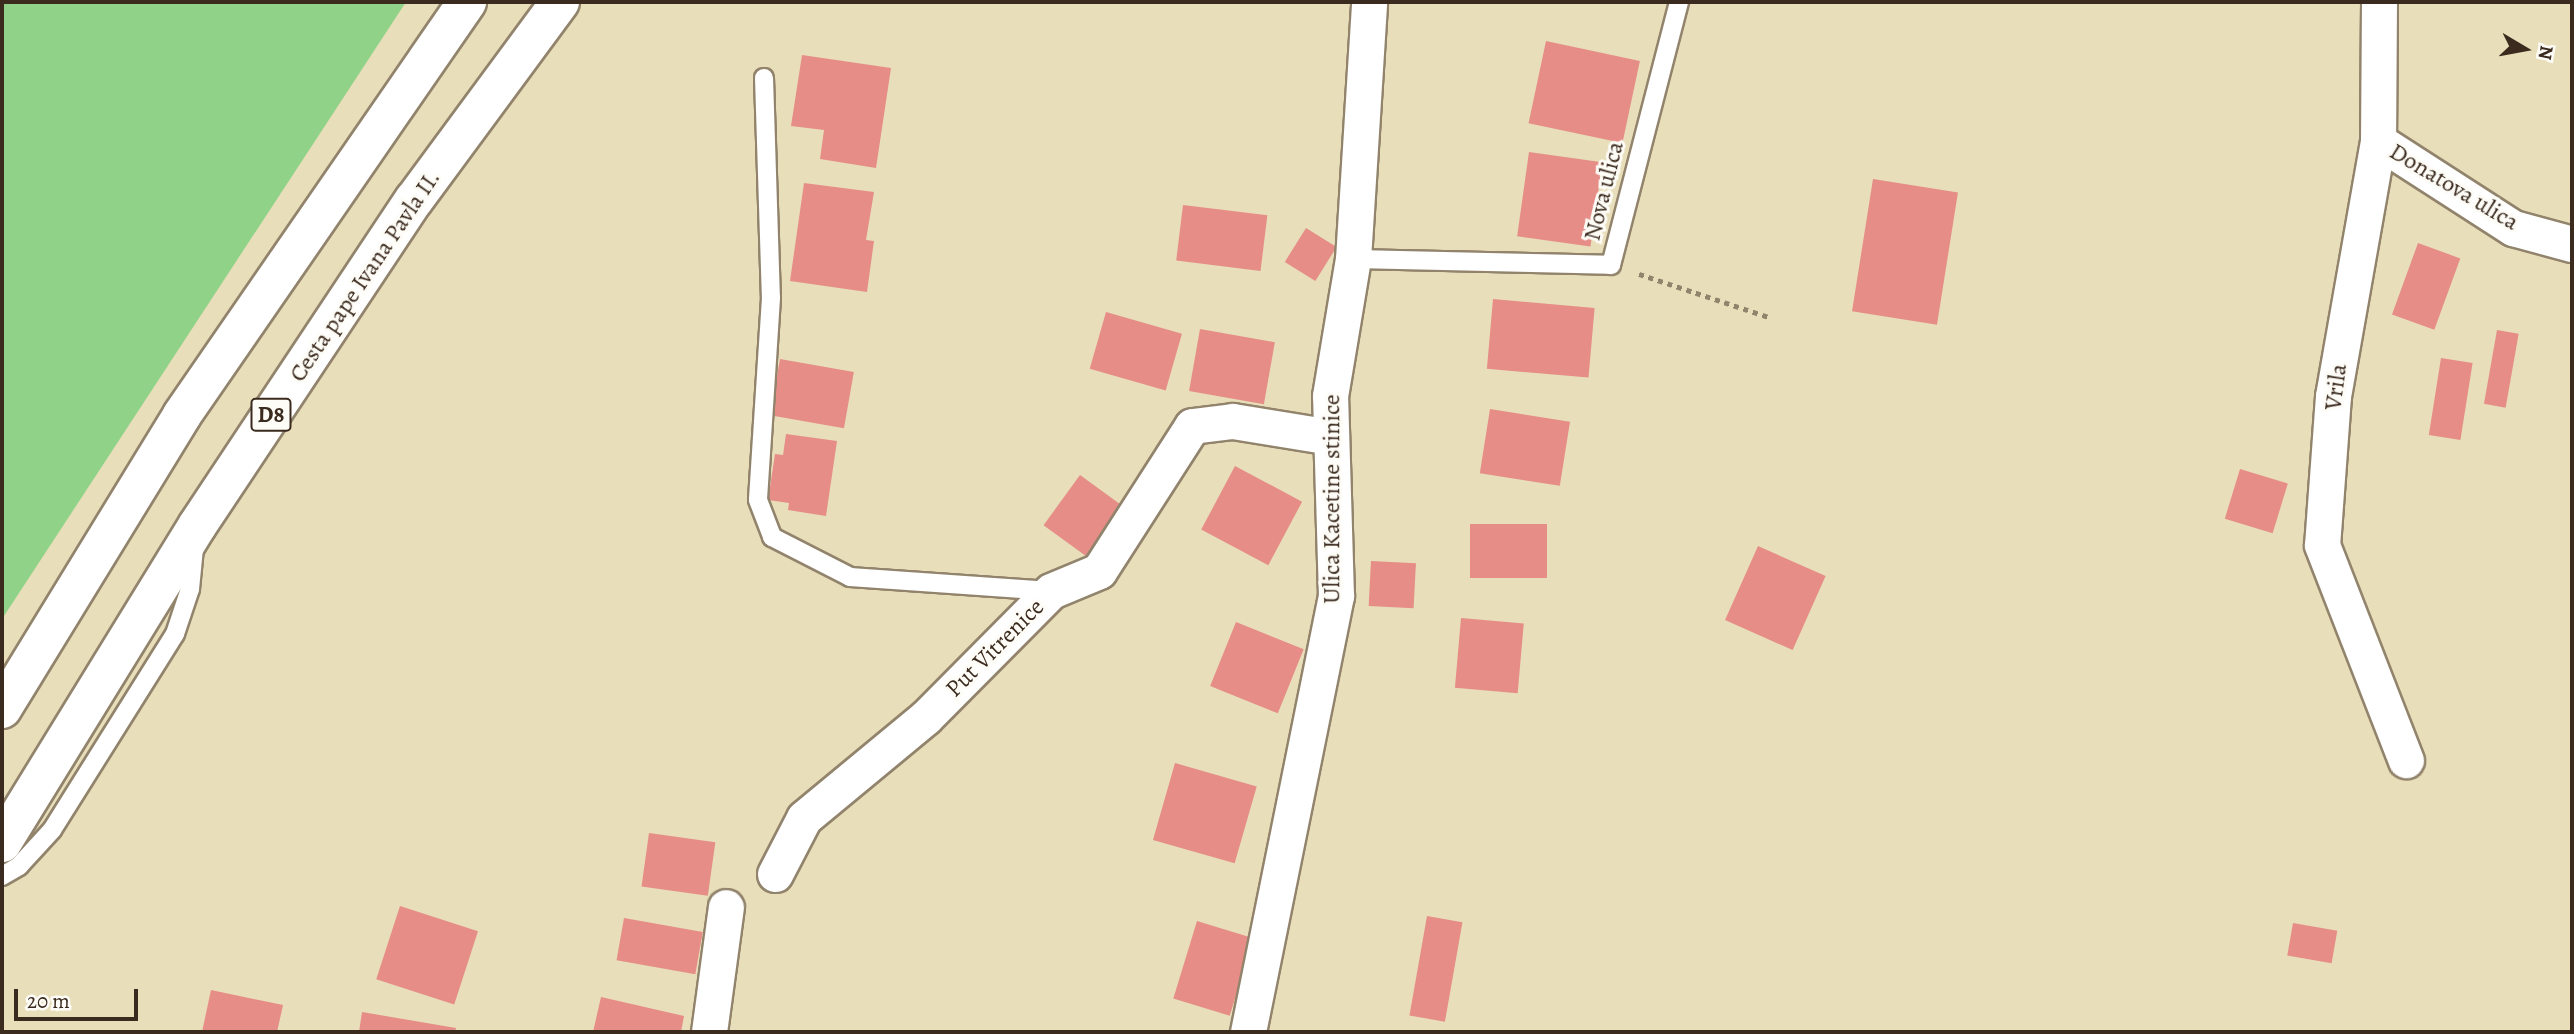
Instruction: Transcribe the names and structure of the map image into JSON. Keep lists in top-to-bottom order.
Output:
{
  "streets": {
    "main road": ["Cesta pape Ivana Pavla II.", "D8"],
    "street": [
      "Donatova ulica",
      "Vrila",
      "Ulica Kacetine stinice",
      "Put Vitrenice"
    ],
    "lane": ["Nova ulica"]
  },
  "crossings": [
    ["Donatova ulica", "Vrila"],
    ["Nova ulica", "Ulica Kacetine stinice"],
    ["Ulica Kacetine stinice", "Put Vitrenice"]
  ],
  "scale_bar": "20 m",
  "north": "right"
}
